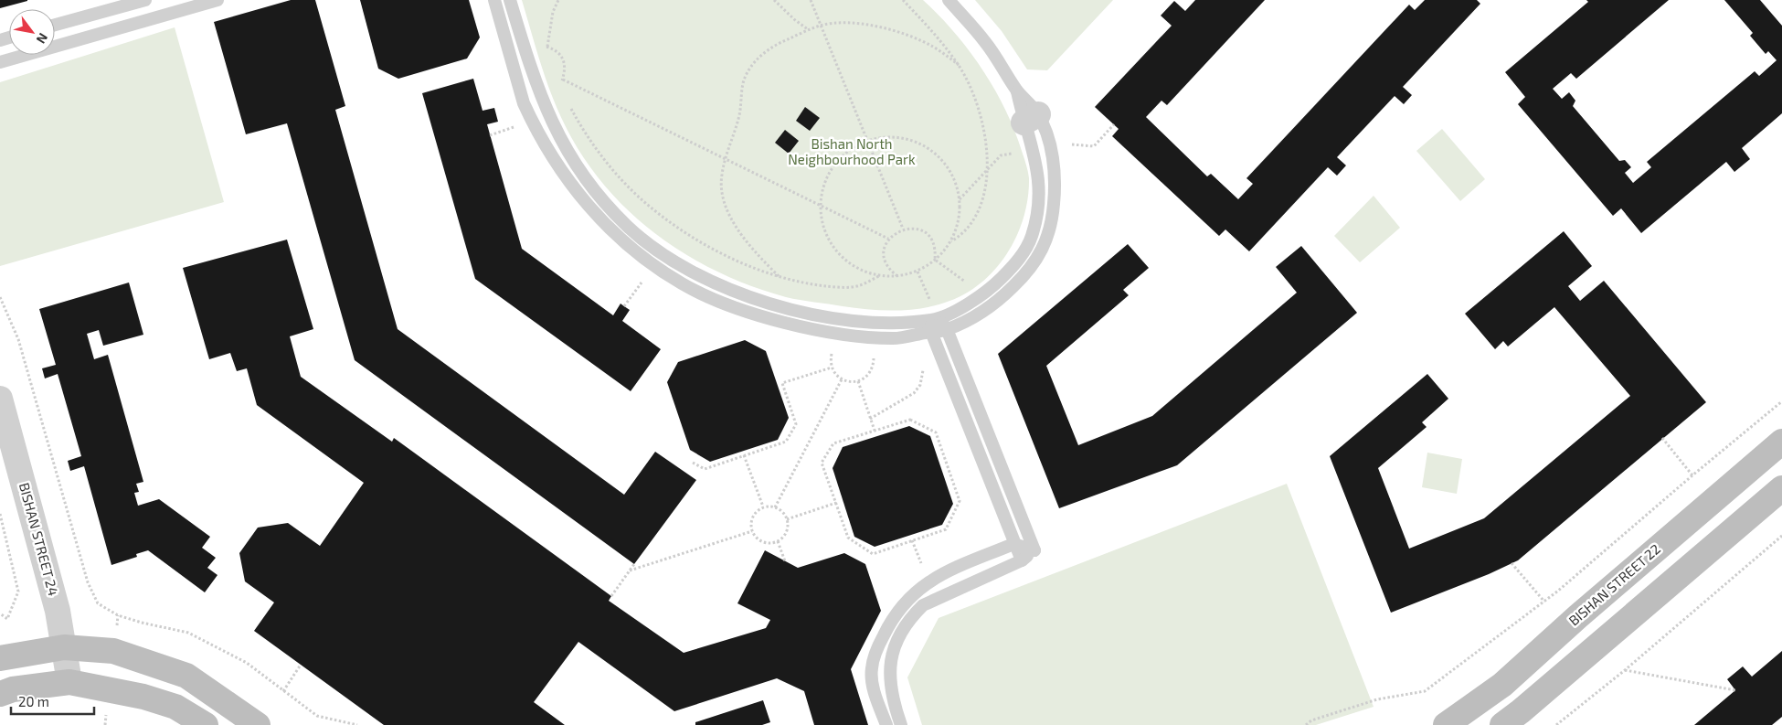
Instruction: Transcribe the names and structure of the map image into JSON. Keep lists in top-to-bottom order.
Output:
{
  "streets": {
    "main road": ["BISHAN STREET 22"],
    "street": ["BISHAN STREET 24"]
  },
  "parks": ["Bishan North Neighbourhood Park"],
  "scale_bar": "20 m",
  "north": "bottom right"
}
